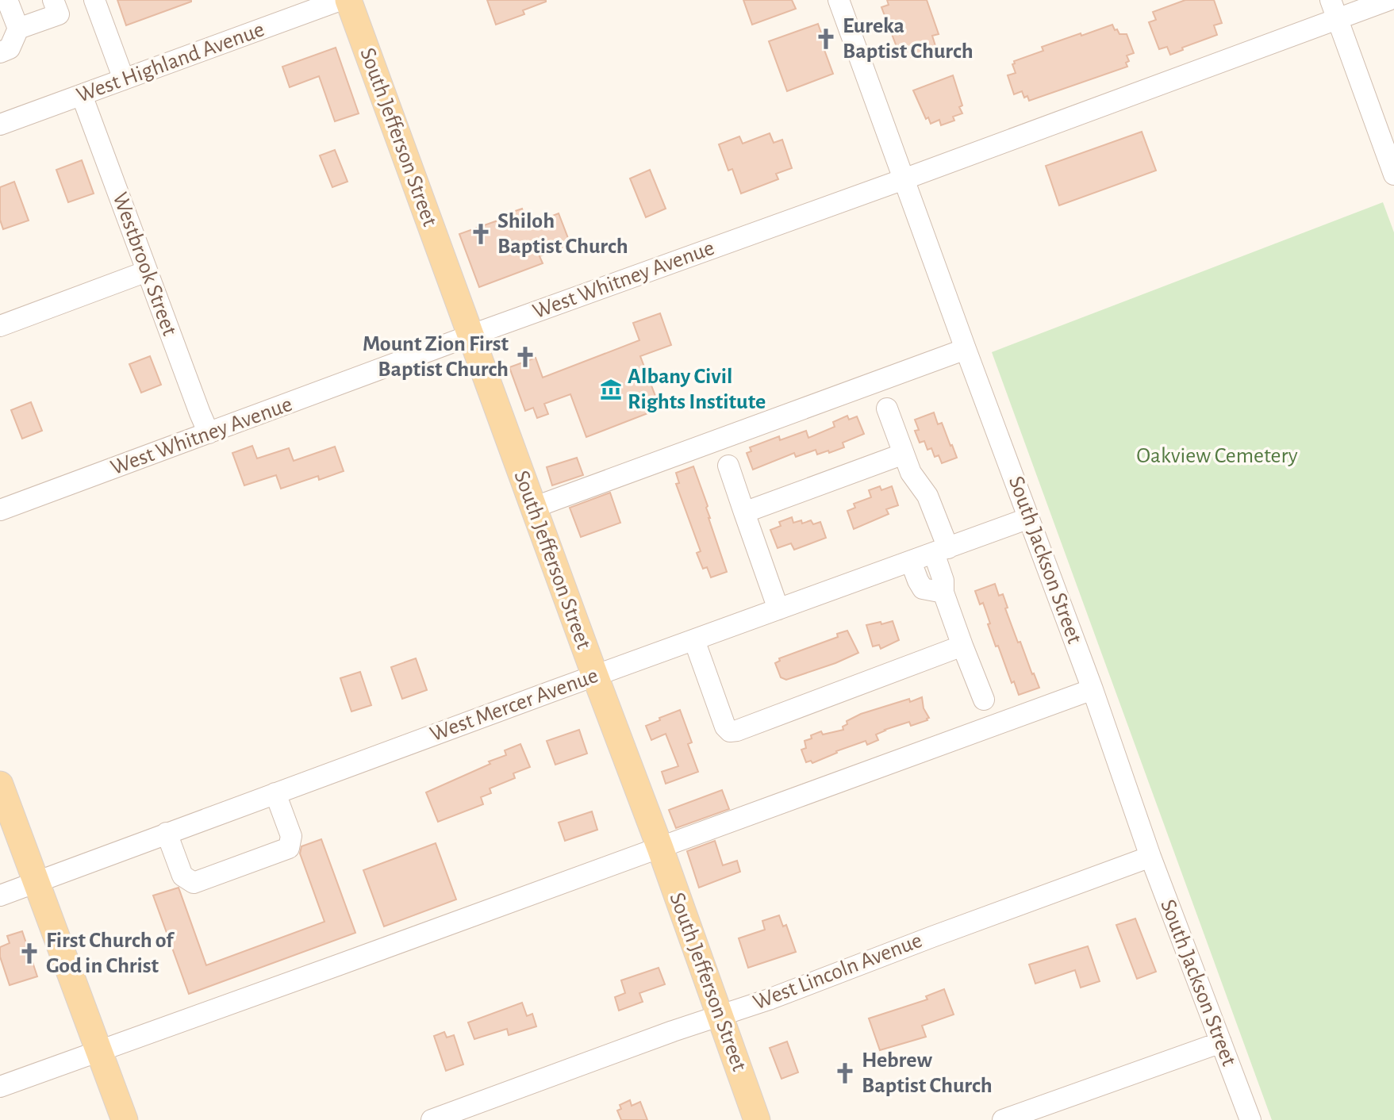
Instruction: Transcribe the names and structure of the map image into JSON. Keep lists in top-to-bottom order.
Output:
{
  "streets": {
    "main road": ["South Jefferson Street"],
    "street": [
      "West Highland Avenue",
      "Westbrook Street",
      "West Whitney Avenue",
      "South Jackson Street",
      "West Mercer Avenue",
      "West Lincoln Avenue"
    ]
  },
  "crossings": [
    ["West Highland Avenue", "Westbrook Street"],
    ["South Jefferson Street", "West Whitney Avenue"],
    ["South Jefferson Street", "West Mercer Avenue"],
    ["South Jefferson Street", "West Lincoln Avenue"],
    ["Westbrook Street", "West Whitney Avenue"],
    ["West Whitney Avenue", "South Jackson Street"],
    ["South Jackson Street", "West Mercer Avenue"],
    ["South Jackson Street", "West Lincoln Avenue"]
  ],
  "parks": ["Oakview Cemetery"],
  "places": {
    "church": [
      "Eureka Baptist Church",
      "Shiloh Baptist Church",
      "Mount Zion First Baptist Church",
      "First Church of God in Christ",
      "Hebrew Baptist Church"
    ],
    "museum": ["Albany Civil Rights Institute"]
  }
}
